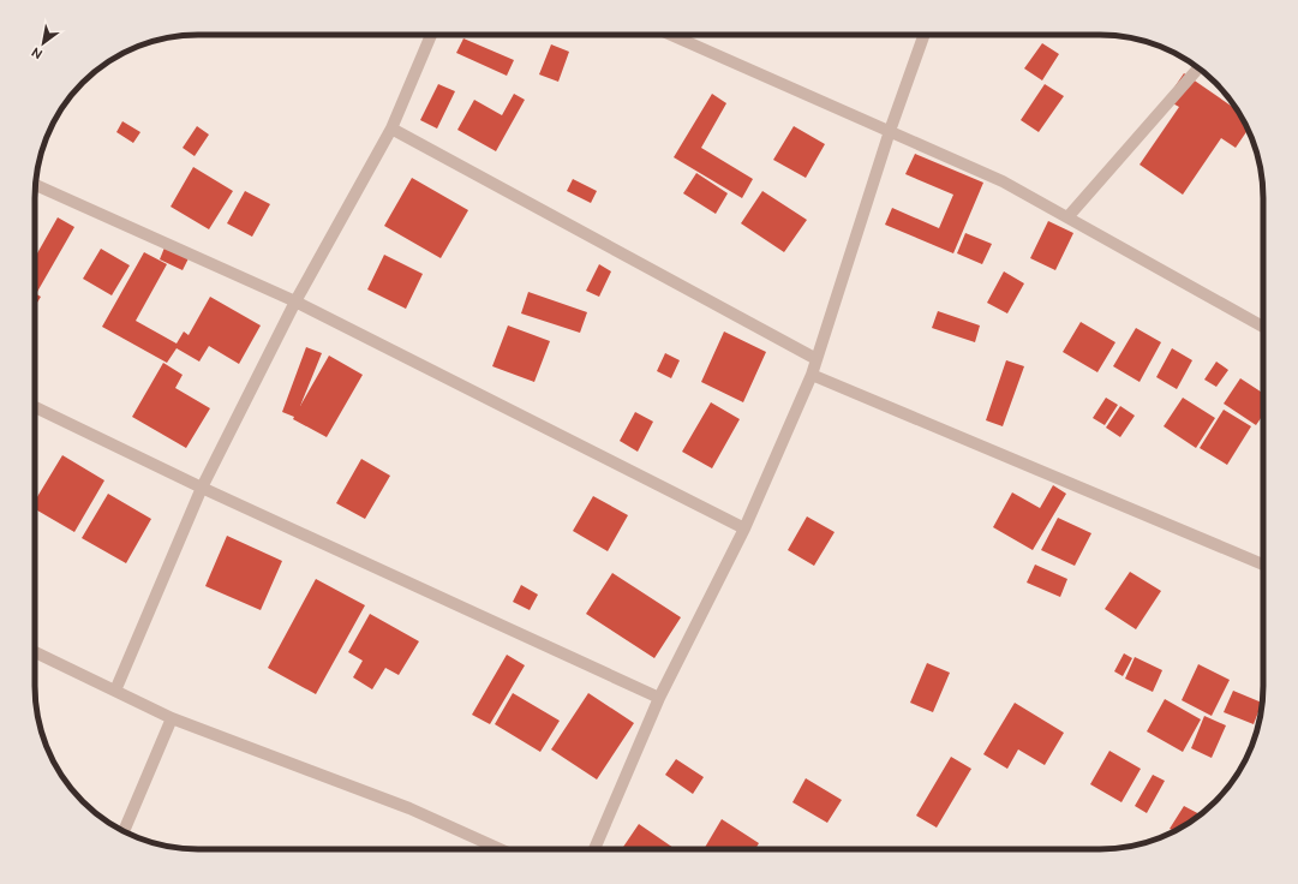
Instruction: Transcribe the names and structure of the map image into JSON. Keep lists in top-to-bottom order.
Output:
{
  "north": "bottom left"
}
